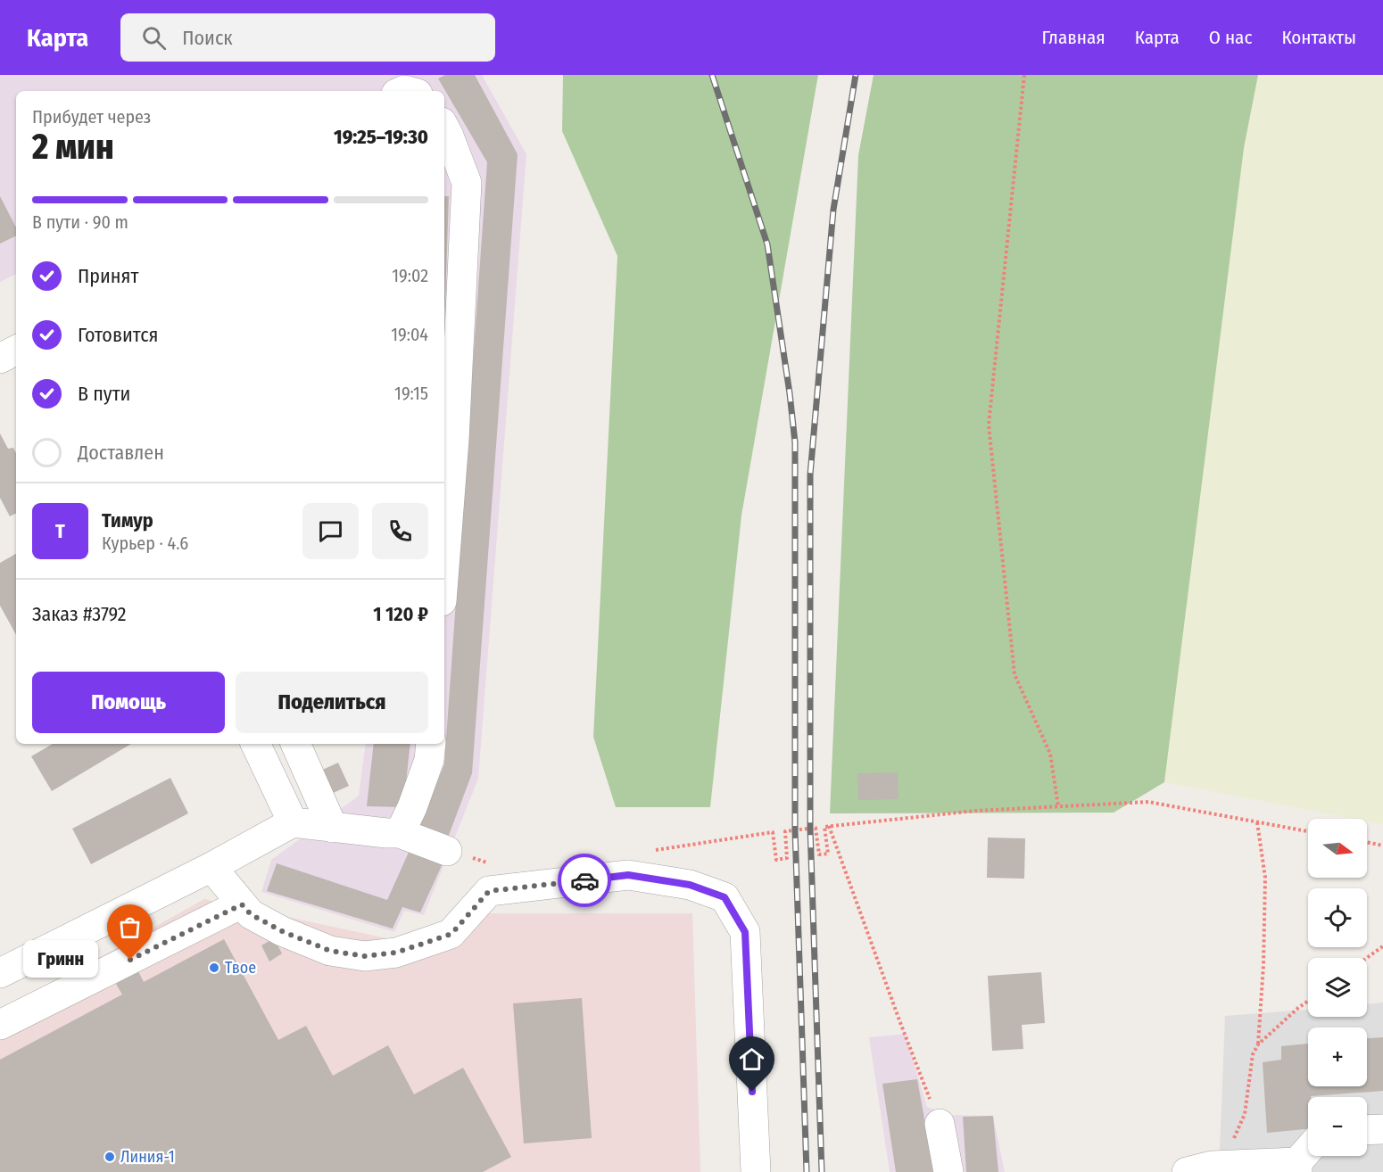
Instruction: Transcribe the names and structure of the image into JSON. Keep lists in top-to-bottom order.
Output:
{
  "places": ["Гринн", "Твое", "Линия-1"],
  "north": "right",
  "page": {
    "header": "Карта",
    "search": "Поиск",
    "nav": [
      "Главная",
      "Карта",
      "О нас",
      "Контакты"
    ],
    "heading": ["2 мин", "Прибудет через", "19:25–19:30"],
    "panel": [
      "Тимур",
      "Курьер · 4.6",
      "Заказ #3792",
      "1 120 ₽"
    ],
    "bar": "В пути · 90 m",
    "list": [
      ["Принят", "19:02"],
      ["Готовится", "19:04"],
      ["В пути", "19:15"],
      "Доставлен"
    ],
    "round": "Т",
    "buttons": ["Помощь", "Поделиться"],
    "map_buttons": ["+", "−"],
    "bubble": "Гринн"
  }
}
